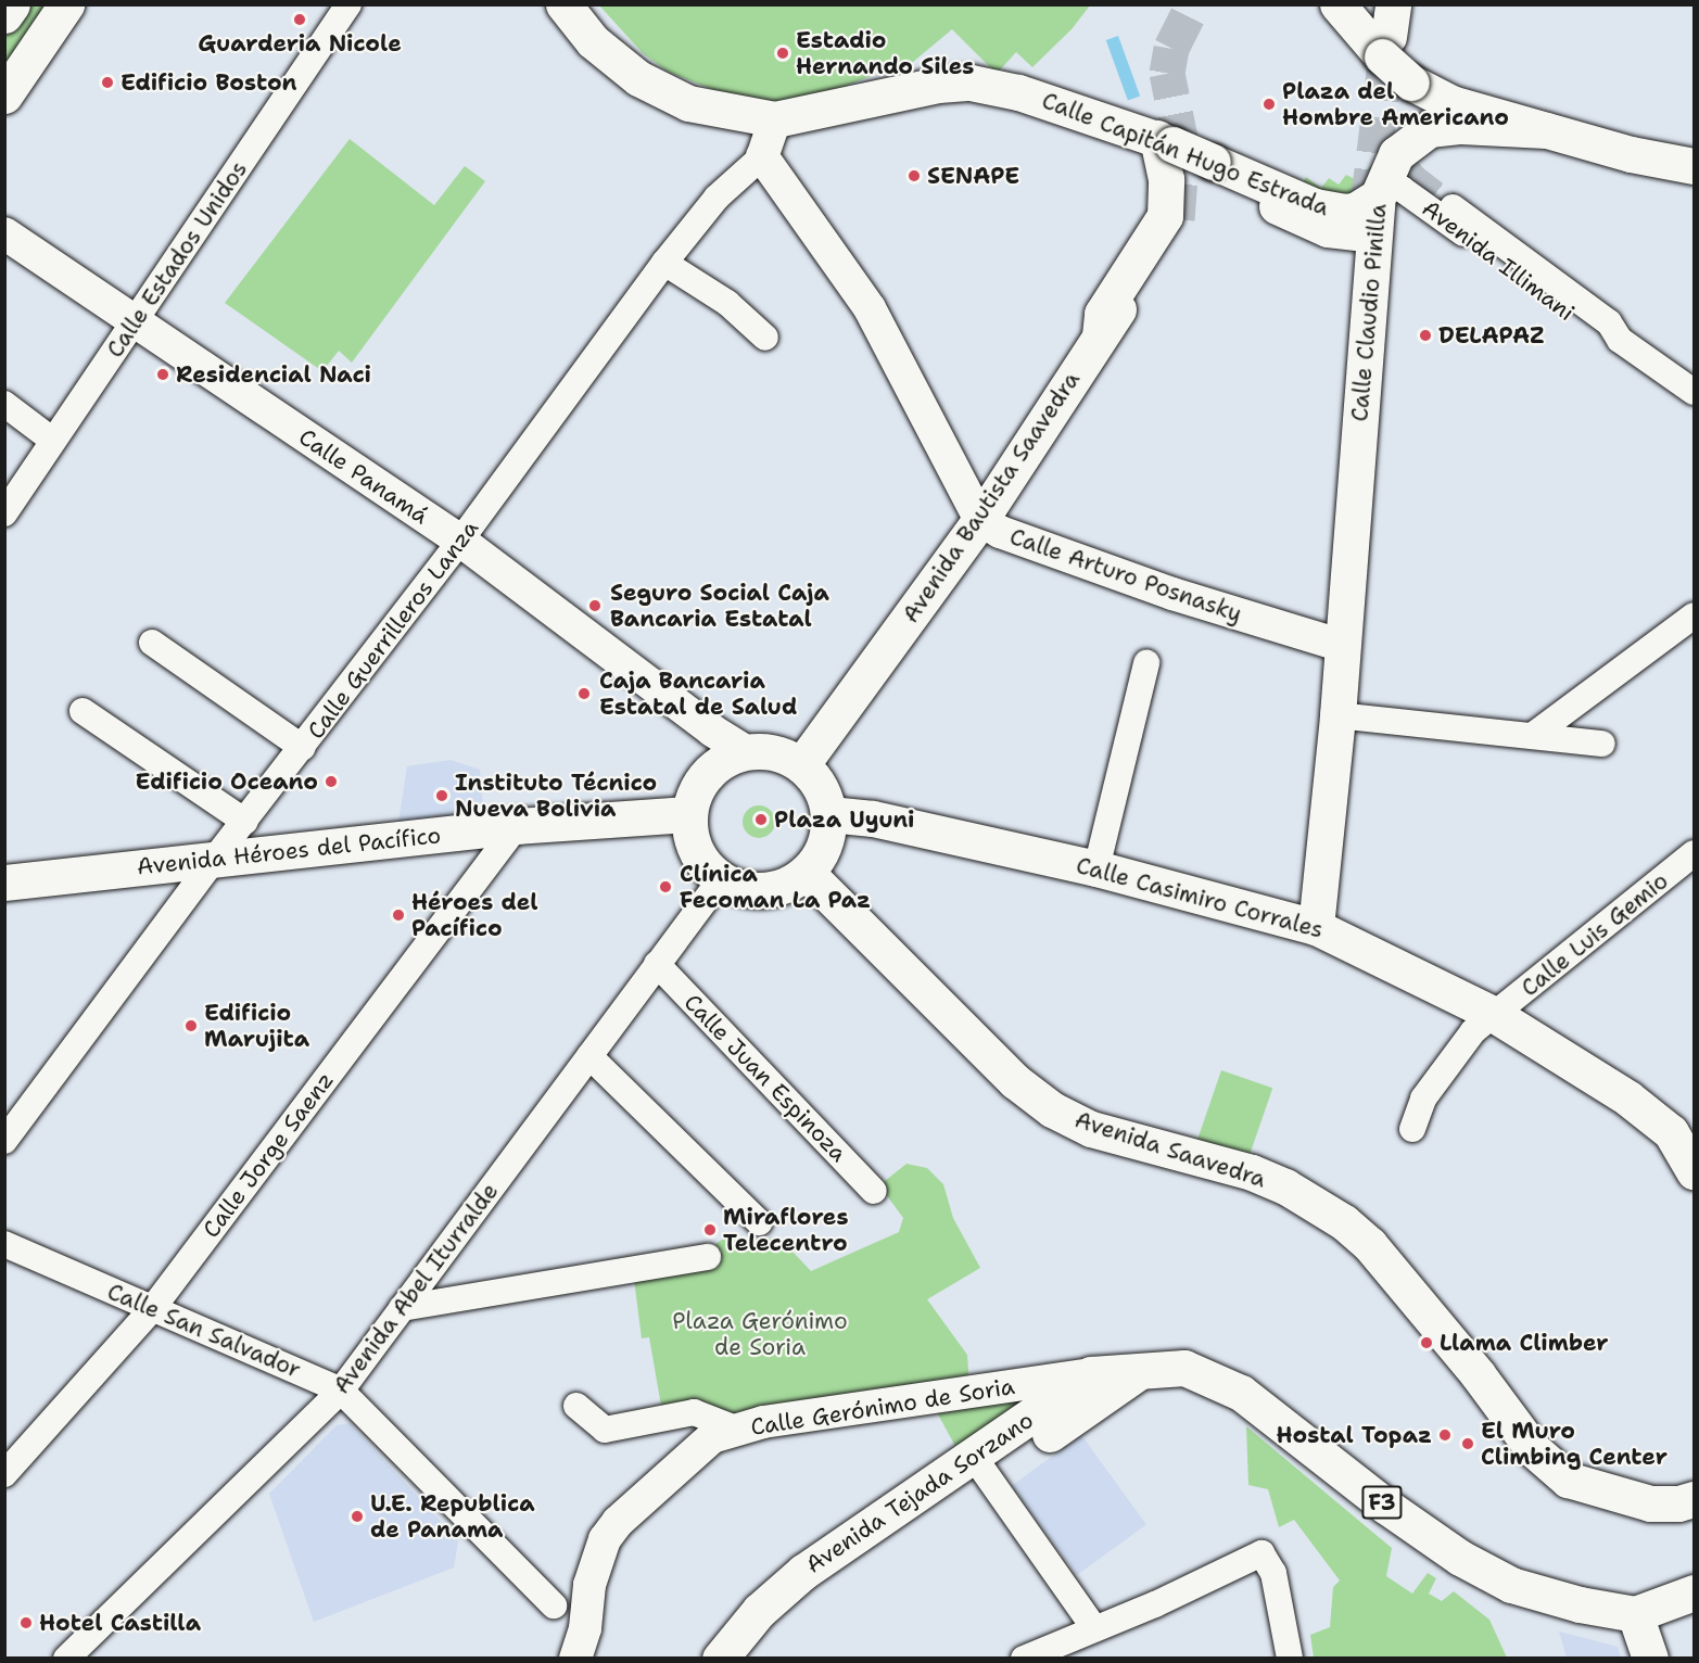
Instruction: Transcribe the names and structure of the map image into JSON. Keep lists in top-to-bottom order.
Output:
{
  "streets": {
    "main road": [
      "Calle Capitán Hugo Estrada",
      "Calle Claudio Pinilla",
      "Avenida Bautista Saavedra",
      "Avenida Héroes del Pacífico",
      "Calle Casimiro Corrales",
      "Avenida Saavedra",
      "Avenida Tejada Sorzano",
      "F3"
    ],
    "street": [
      "Calle Estados Unidos",
      "Avenida Illimani",
      "Calle Panamá",
      "Calle Arturo Posnasky",
      "Calle Guerrilleros Lanza",
      "Calle Luis Gemio",
      "Calle Juan Espinoza",
      "Calle Jorge Saenz",
      "Avenida Abel Iturralde",
      "Calle San Salvador",
      "Calle Gerónimo de Soria"
    ]
  },
  "crossings": [
    ["Calle Capitán Hugo Estrada", "Avenida Illimani"],
    ["Calle Capitán Hugo Estrada", "Calle Claudio Pinilla"],
    ["Calle Capitán Hugo Estrada", "Calle Guerrilleros Lanza"],
    ["Calle Estados Unidos", "Calle Panamá"],
    ["Avenida Illimani", "Calle Claudio Pinilla"],
    ["Calle Claudio Pinilla", "Calle Arturo Posnasky"],
    ["Calle Claudio Pinilla", "Calle Casimiro Corrales"],
    ["Calle Panamá", "Avenida Bautista Saavedra"],
    ["Calle Panamá", "Calle Guerrilleros Lanza"],
    ["Calle Panamá", "Avenida Héroes del Pacífico"],
    ["Calle Panamá", "Calle Casimiro Corrales"],
    ["Calle Panamá", "Avenida Saavedra"],
    ["Calle Panamá", "Avenida Abel Iturralde"],
    ["Avenida Bautista Saavedra", "Calle Arturo Posnasky"],
    ["Avenida Bautista Saavedra", "Avenida Héroes del Pacífico"],
    ["Avenida Bautista Saavedra", "Calle Casimiro Corrales"],
    ["Avenida Bautista Saavedra", "Avenida Saavedra"],
    ["Avenida Bautista Saavedra", "Avenida Abel Iturralde"],
    ["Calle Arturo Posnasky", "Calle Guerrilleros Lanza"],
    ["Calle Guerrilleros Lanza", "Avenida Héroes del Pacífico"],
    ["Avenida Héroes del Pacífico", "Calle Casimiro Corrales"],
    ["Avenida Héroes del Pacífico", "Avenida Saavedra"],
    ["Avenida Héroes del Pacífico", "Calle Jorge Saenz"],
    ["Avenida Héroes del Pacífico", "Avenida Abel Iturralde"],
    ["Calle Casimiro Corrales", "Calle Luis Gemio"],
    ["Calle Casimiro Corrales", "Avenida Saavedra"],
    ["Calle Casimiro Corrales", "Avenida Abel Iturralde"],
    ["Calle Juan Espinoza", "Avenida Abel Iturralde"],
    ["Avenida Saavedra", "Avenida Abel Iturralde"],
    ["Calle Jorge Saenz", "Calle San Salvador"],
    ["Avenida Abel Iturralde", "Calle San Salvador"],
    ["Calle Gerónimo de Soria", "Avenida Tejada Sorzano"]
  ],
  "parks": ["Plaza Gerónimo de Soria"],
  "places": [
    "Guarderia Nicole",
    "Estadio Hernando Siles",
    "Edificio Boston",
    "Plaza del Hombre Americano",
    "SENAPE",
    "DELAPAZ",
    "Residencial Naci",
    "Seguro Social Caja Bancaria Estatal",
    "Caja Bancaria Estatal de Salud",
    "Edificio Oceano",
    "Instituto Técnico Nueva Bolivia",
    "Plaza Uyuni",
    "Clínica Fecoman La Paz",
    "Héroes del Pacífico",
    "Edificio Marujita",
    "Miraflores Telecentro",
    "Llama Climber",
    "Hostal Topaz",
    "El Muro Climbing Center",
    "U.E. Republica de Panama",
    "Hotel Castilla"
  ]
}
